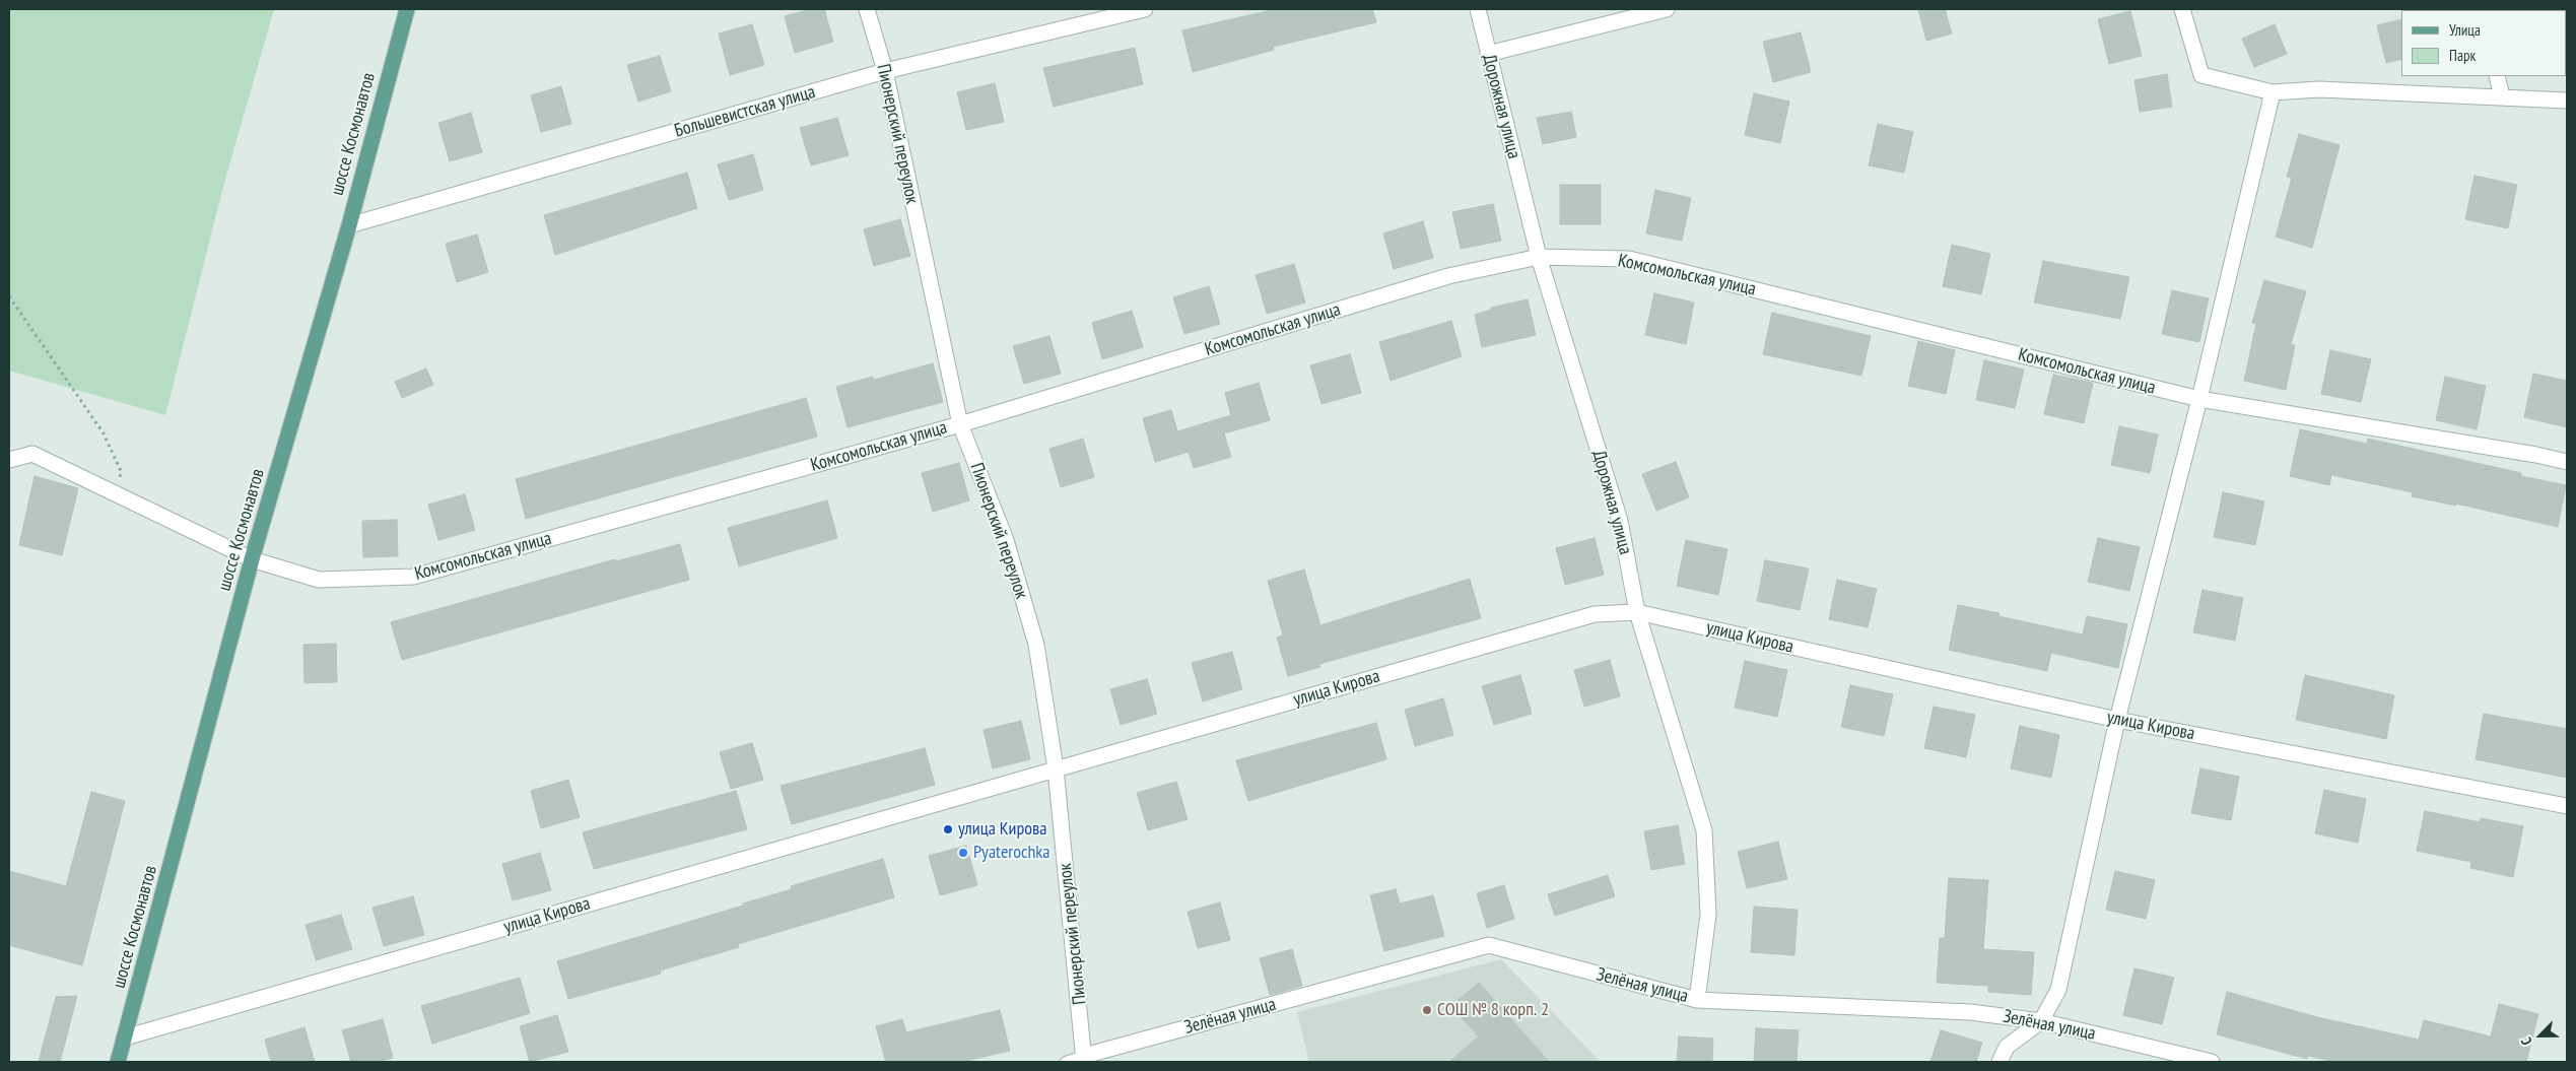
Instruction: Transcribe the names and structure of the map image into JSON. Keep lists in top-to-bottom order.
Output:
{
  "streets": {
    "main road": ["шоссе Космонавтов"],
    "street": [
      "Дорожная улица",
      "Большевистская улица",
      "Пионерский переулок",
      "Комсомольская улица",
      "улица Кирова",
      "Зелёная улица"
    ]
  },
  "crossings": [
    ["Дорожная улица", "Комсомольская улица"],
    ["Дорожная улица", "улица Кирова"],
    ["Дорожная улица", "Зелёная улица"],
    ["Большевистская улица", "шоссе Космонавтов"],
    ["Большевистская улица", "Пионерский переулок"],
    ["шоссе Космонавтов", "Комсомольская улица"],
    ["шоссе Космонавтов", "улица Кирова"],
    ["Пионерский переулок", "Комсомольская улица"],
    ["Пионерский переулок", "улица Кирова"],
    ["Пионерский переулок", "Зелёная улица"]
  ],
  "places": ["улица Кирова", "Pyaterochka", "СОШ № 8 корп. 2"],
  "legend": ["Улица", "Парк"],
  "north": "bottom left"
}
